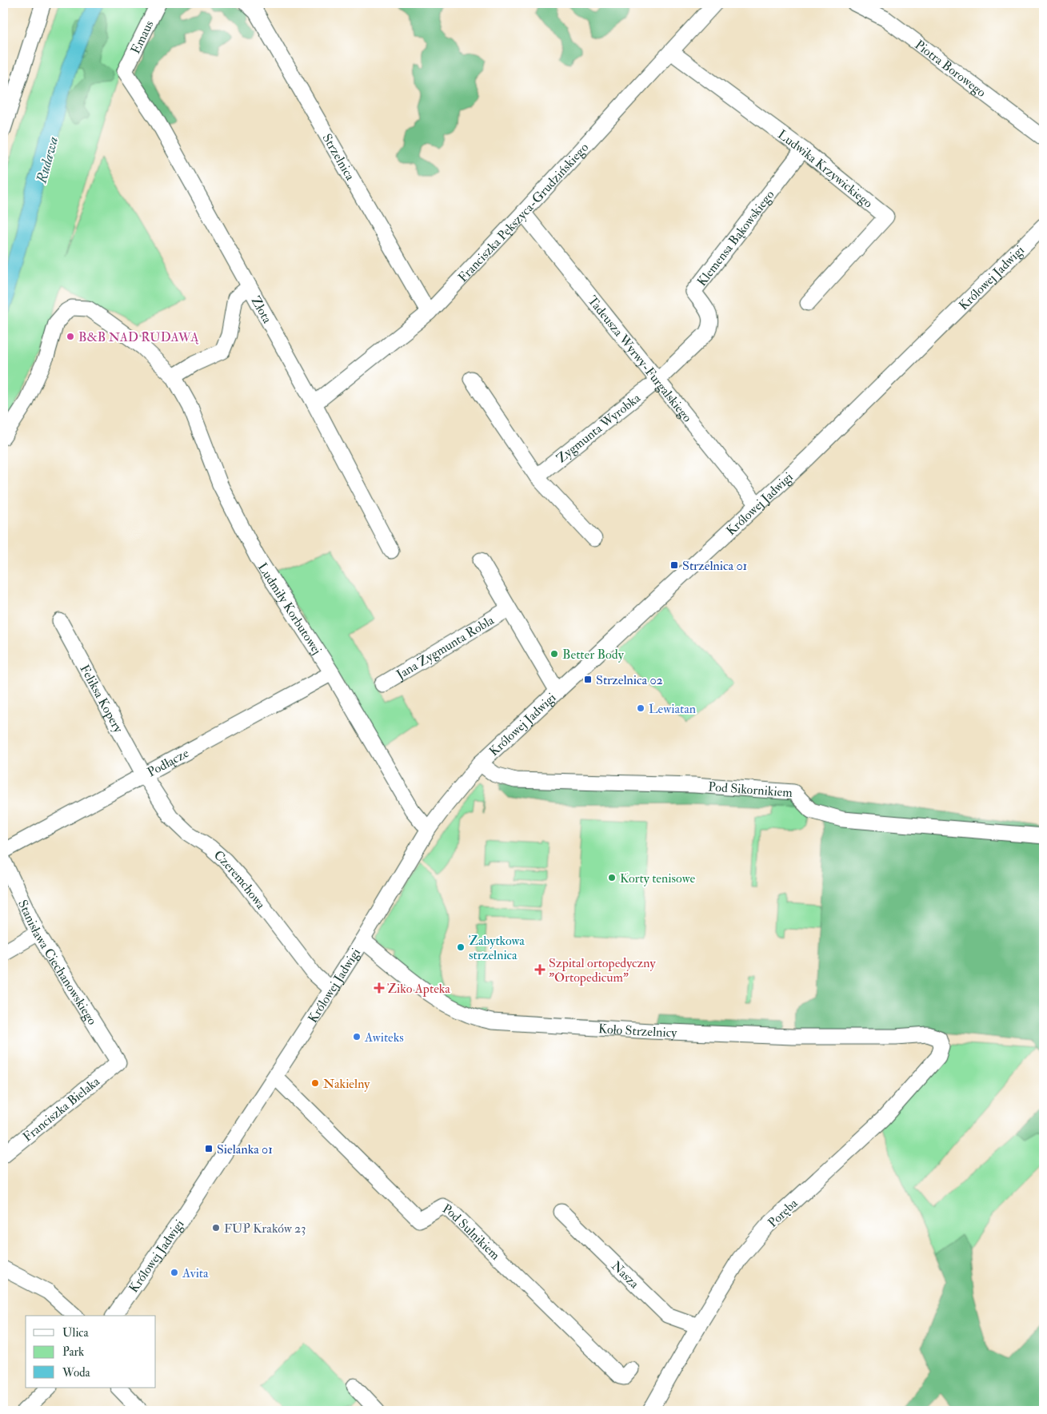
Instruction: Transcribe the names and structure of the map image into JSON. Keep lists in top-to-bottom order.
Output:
{
  "streets": {
    "street": [
      "Emaus",
      "Piotra Borowego",
      "Strzelnica",
      "Ludwika Krzywickiego",
      "Franciszka Pększyca-Grudzińskiego",
      "Klemensa Bąkowskiego",
      "Królowej Jadwigi",
      "Złota",
      "Tadeusza Wyrwy-Furgalskiego",
      "Zygmunta Wyrobka",
      "Ludmiły Korbutowej",
      "Jana Zygmunta Robla",
      "Feliksa Kopery",
      "Podłącze",
      "Pod Sikornikiem",
      "Czeremchowa",
      "Stanisława Ciechanowskiego",
      "Koło Strzelnicy",
      "Franciszka Bielaka",
      "Poręba",
      "Pod Sulnikiem",
      "Nasza"
    ]
  },
  "crossings": [
    ["Emaus", "Złota"],
    ["Strzelnica", "Franciszka Pększyca-Grudzińskiego"],
    ["Ludwika Krzywickiego", "Franciszka Pększyca-Grudzińskiego"],
    ["Ludwika Krzywickiego", "Klemensa Bąkowskiego"],
    ["Franciszka Pększyca-Grudzińskiego", "Złota"],
    ["Franciszka Pększyca-Grudzińskiego", "Tadeusza Wyrwy-Furgalskiego"],
    ["Klemensa Bąkowskiego", "Tadeusza Wyrwy-Furgalskiego"],
    ["Klemensa Bąkowskiego", "Zygmunta Wyrobka"],
    ["Królowej Jadwigi", "Tadeusza Wyrwy-Furgalskiego"],
    ["Królowej Jadwigi", "Ludmiły Korbutowej"],
    ["Królowej Jadwigi", "Jana Zygmunta Robla"],
    ["Królowej Jadwigi", "Pod Sikornikiem"],
    ["Królowej Jadwigi", "Czeremchowa"],
    ["Królowej Jadwigi", "Koło Strzelnicy"],
    ["Królowej Jadwigi", "Pod Sulnikiem"],
    ["Tadeusza Wyrwy-Furgalskiego", "Zygmunta Wyrobka"],
    ["Ludmiły Korbutowej", "Podłącze"],
    ["Feliksa Kopery", "Podłącze"],
    ["Feliksa Kopery", "Czeremchowa"],
    ["Podłącze", "Czeremchowa"],
    ["Stanisława Ciechanowskiego", "Franciszka Bielaka"],
    ["Koło Strzelnicy", "Poręba"],
    ["Poręba", "Nasza"]
  ],
  "water": ["Rudawa"],
  "places": {
    "other": [
      "B&B NAD RUDAWĄ",
      "Better Body",
      "Lewiatan",
      "Korty tenisowe",
      "Zabytkowa strzelnica",
      "Awiteks",
      "Nakielny",
      "FUP Kraków 23",
      "Avita"
    ],
    "transit": ["Strzelnica 01", "Strzelnica 02", "Sielanka 01"],
    "health": ["Szpital ortopedyczny \"Ortopedicum\"", "Ziko Apteka"]
  },
  "legend": ["Ulica", "Park", "Woda"]
}
